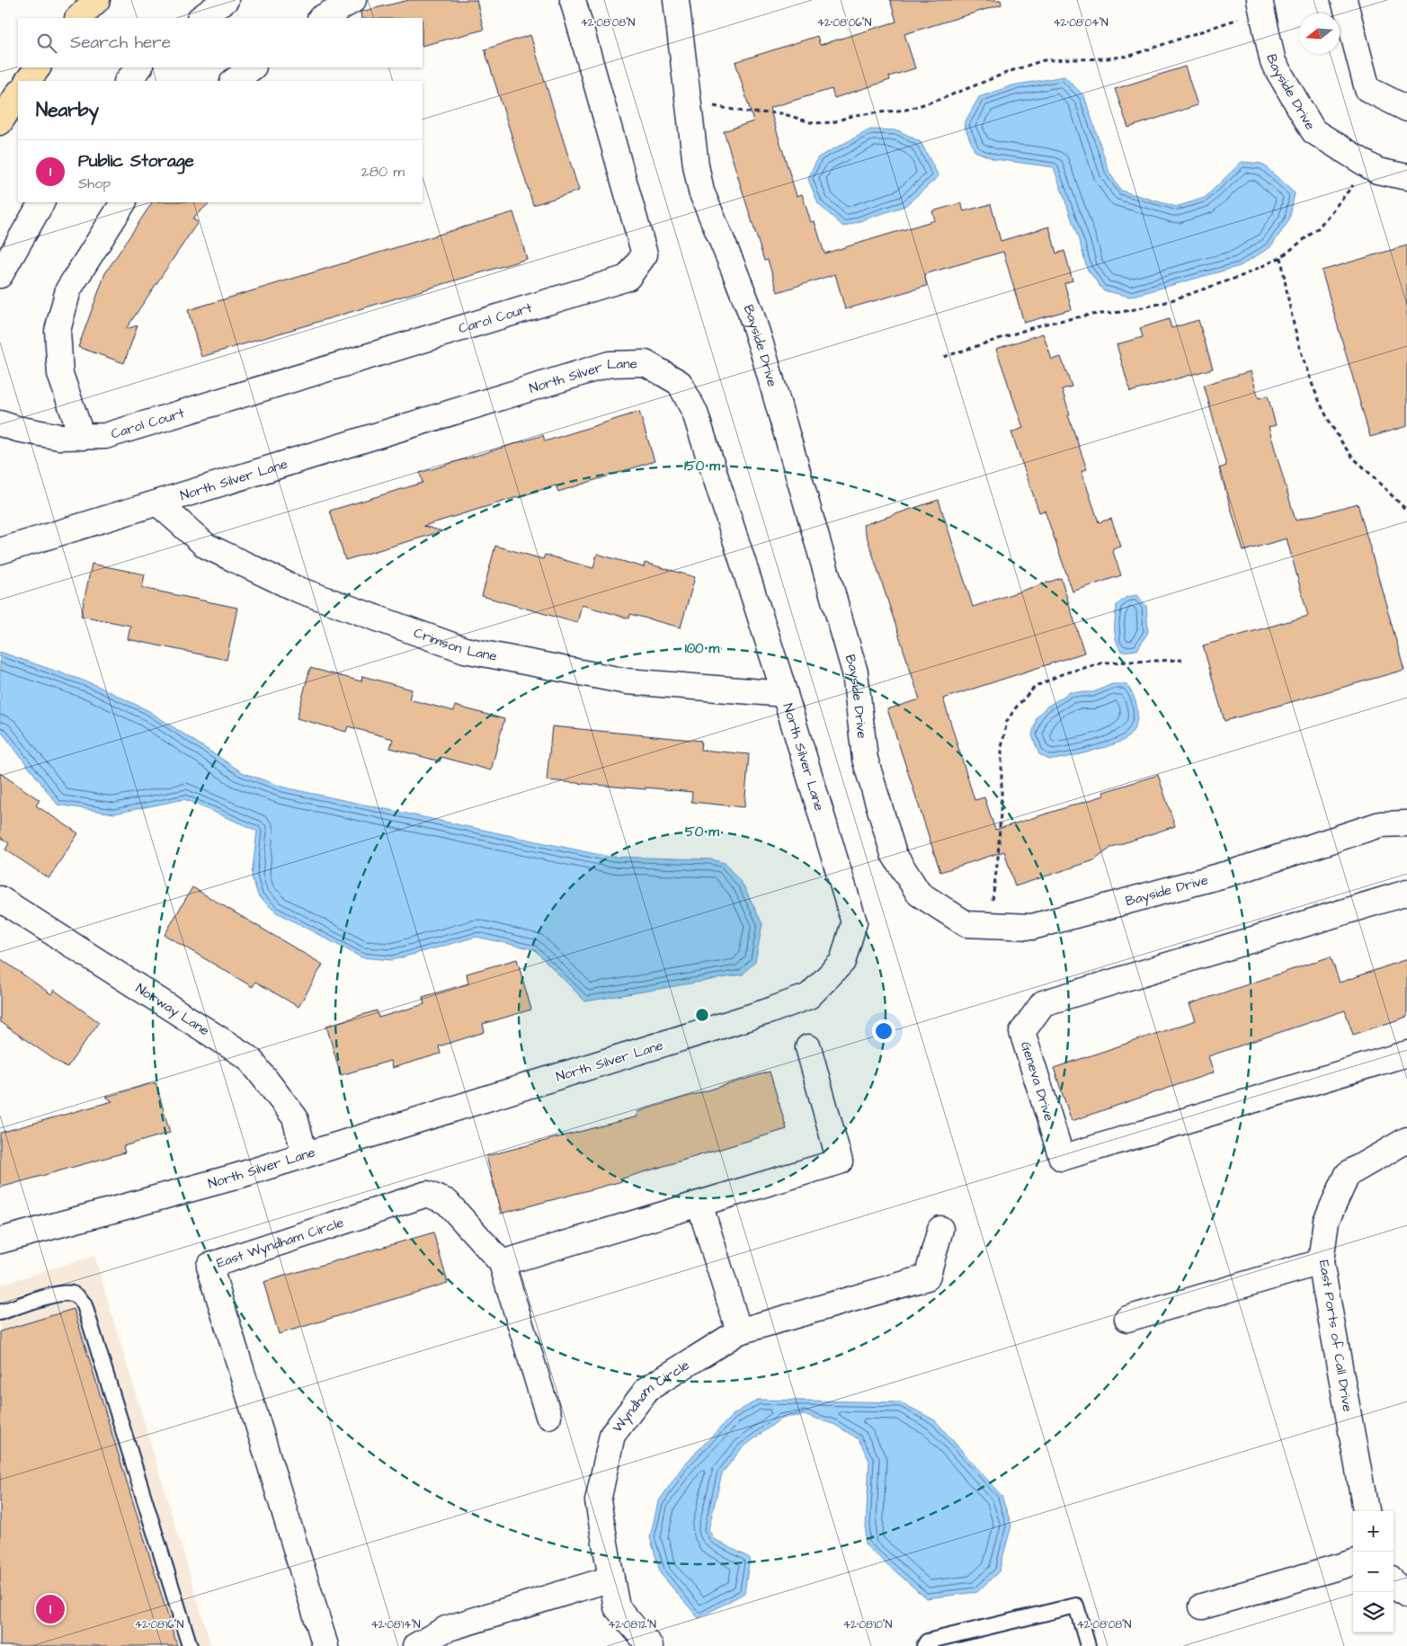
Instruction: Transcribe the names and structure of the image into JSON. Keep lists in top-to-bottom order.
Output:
{
  "streets": {
    "street": [
      "Bayside Drive",
      "Carol Court",
      "North Silver Lane",
      "Crimson Lane",
      "Norway Lane",
      "Geneva Drive",
      "East Wyndham Circle",
      "East Ports of Call Drive",
      "Wyndham Circle"
    ]
  },
  "crossings": [
    ["North Silver Lane", "Crimson Lane"],
    ["North Silver Lane", "Norway Lane"]
  ],
  "north": "left",
  "page": {
    "search": "Search here",
    "heading": "Nearby",
    "list": [
      {
        "mark": "1",
        "name": "Public Storage",
        "note": "Shop",
        "value": "280 m"
      }
    ],
    "map_buttons": ["+", "−"],
    "pins": "1"
  },
  "coordinates": [
    "42°08'08\"N",
    "42°08'06\"N",
    "42°08'04\"N",
    "42°08'16\"N",
    "42°08'14\"N",
    "42°08'12\"N",
    "42°08'10\"N"
  ],
  "rings": ["150 m", "100 m", "50 m"]
}
